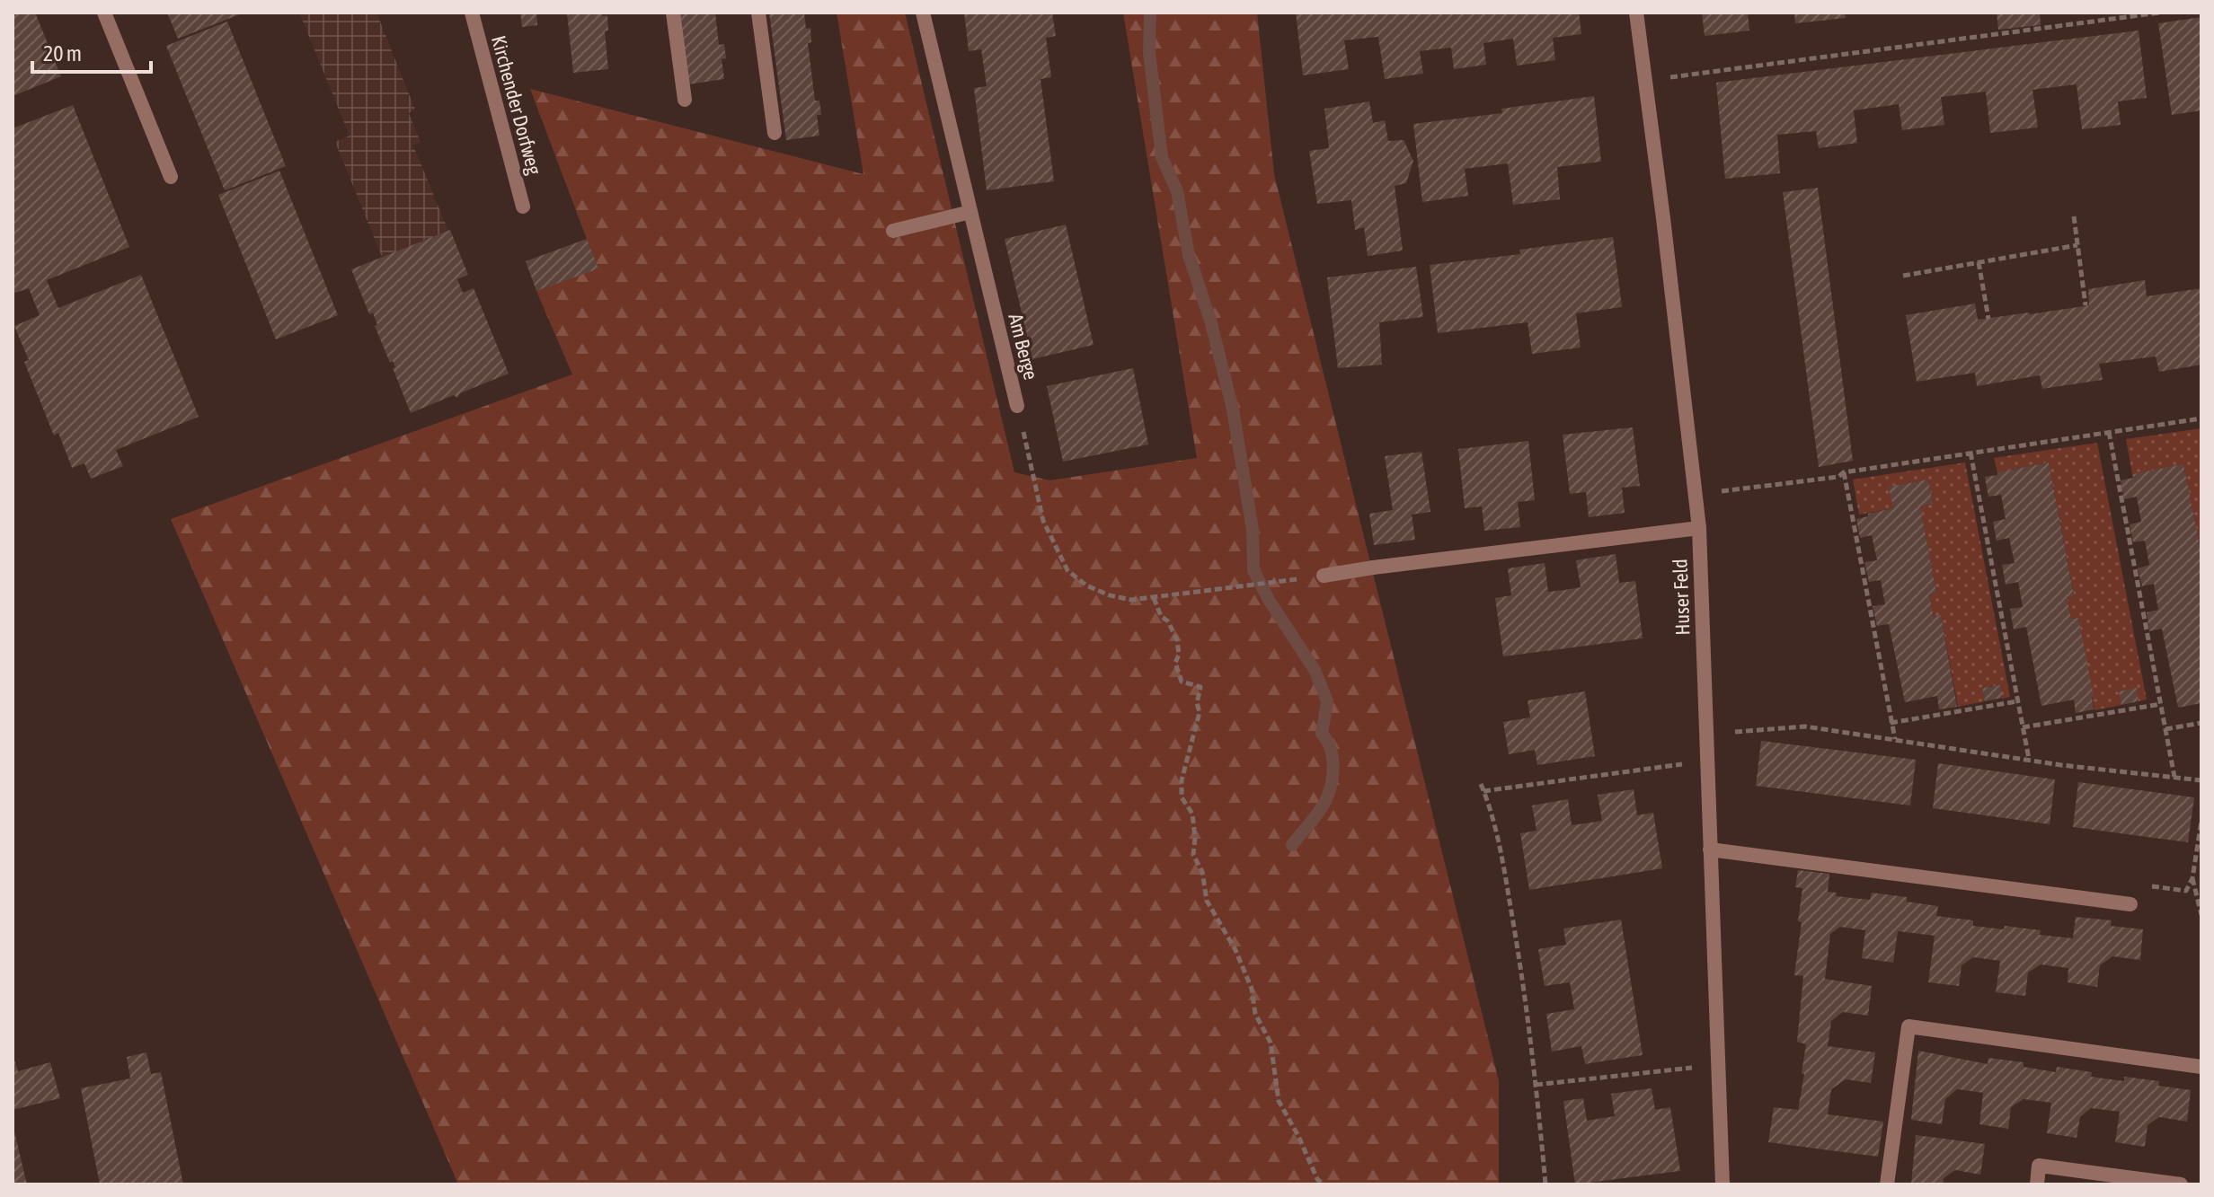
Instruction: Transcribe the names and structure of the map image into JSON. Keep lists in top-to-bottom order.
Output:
{
  "streets": {
    "street": ["Kirchender Dorfweg", "Am Berge", "Huser Feld"]
  },
  "scale_bar": "20 m"
}
